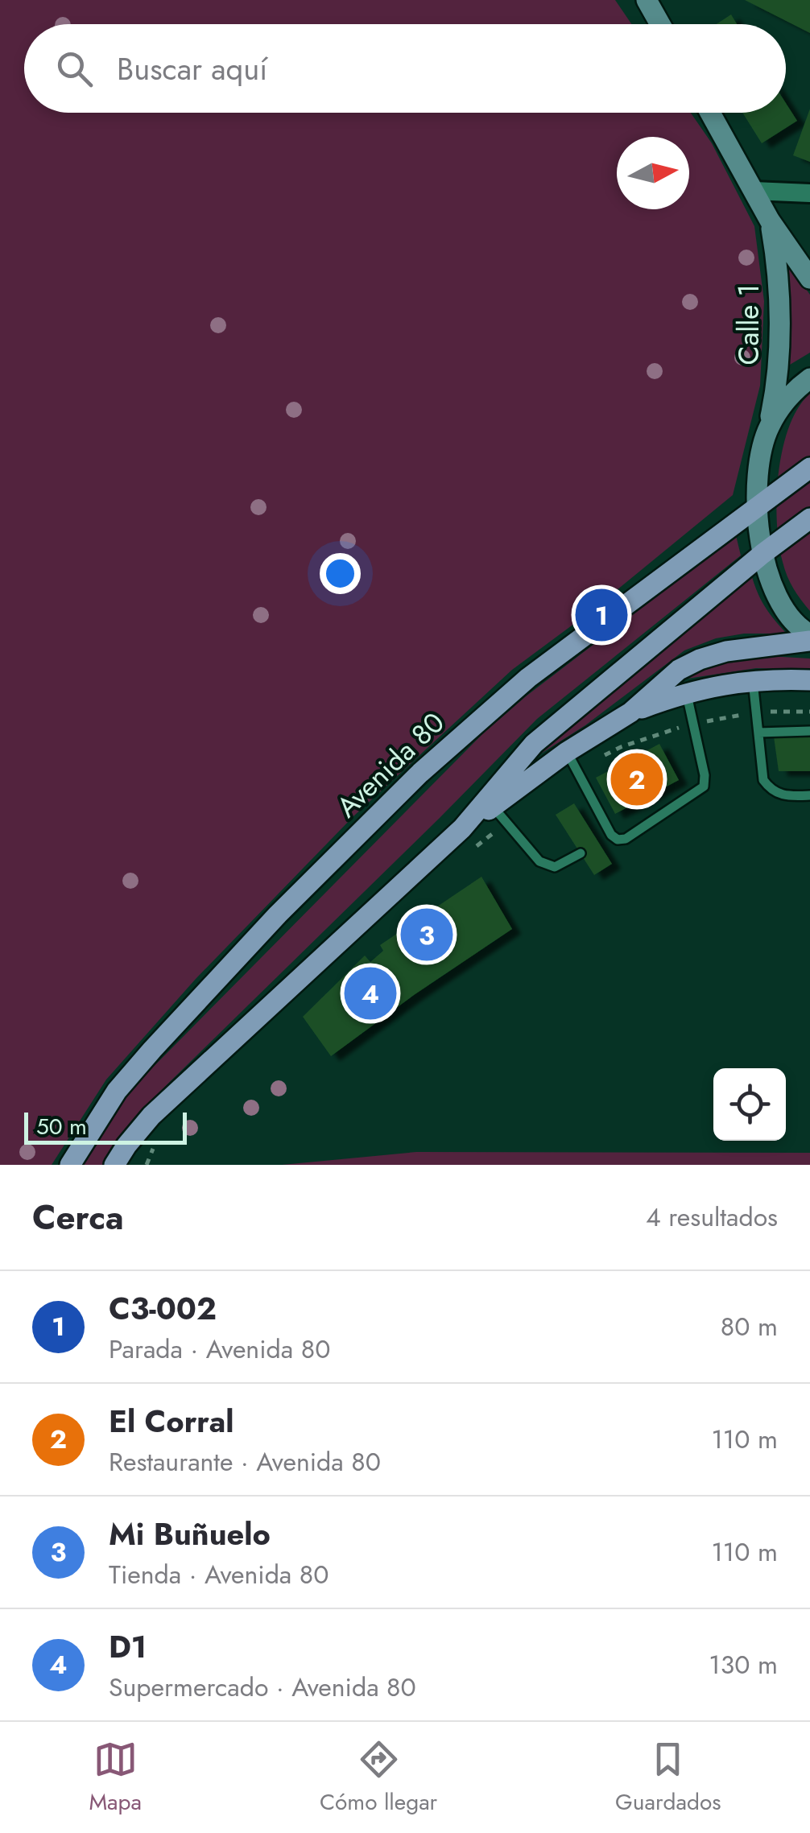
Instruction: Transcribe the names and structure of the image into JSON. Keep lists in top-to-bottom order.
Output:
{
  "streets": {
    "main road": ["Calle 1", "Avenida 80"]
  },
  "crossings": [
    ["Calle 1", "Avenida 80"]
  ],
  "scale_bar": "50 m",
  "north": "right",
  "page": {
    "search": "Buscar aquí",
    "pins": [
      "1",
      "2",
      "3",
      "4"
    ],
    "scale": "50 m",
    "heading": ["Cerca", "4 resultados"],
    "list": [
      {
        "mark": "1",
        "name": "C3-002",
        "note": "Parada · Avenida 80",
        "value": "80 m"
      },
      {
        "mark": "2",
        "name": "El Corral",
        "note": "Restaurante · Avenida 80",
        "value": "110 m"
      },
      {
        "mark": "3",
        "name": "Mi Buñuelo",
        "note": "Tienda · Avenida 80",
        "value": "110 m"
      },
      {
        "mark": "4",
        "name": "D1",
        "note": "Supermercado · Avenida 80",
        "value": "130 m"
      }
    ],
    "nav": ["Mapa", "Cómo llegar", "Guardados"]
  }
}
